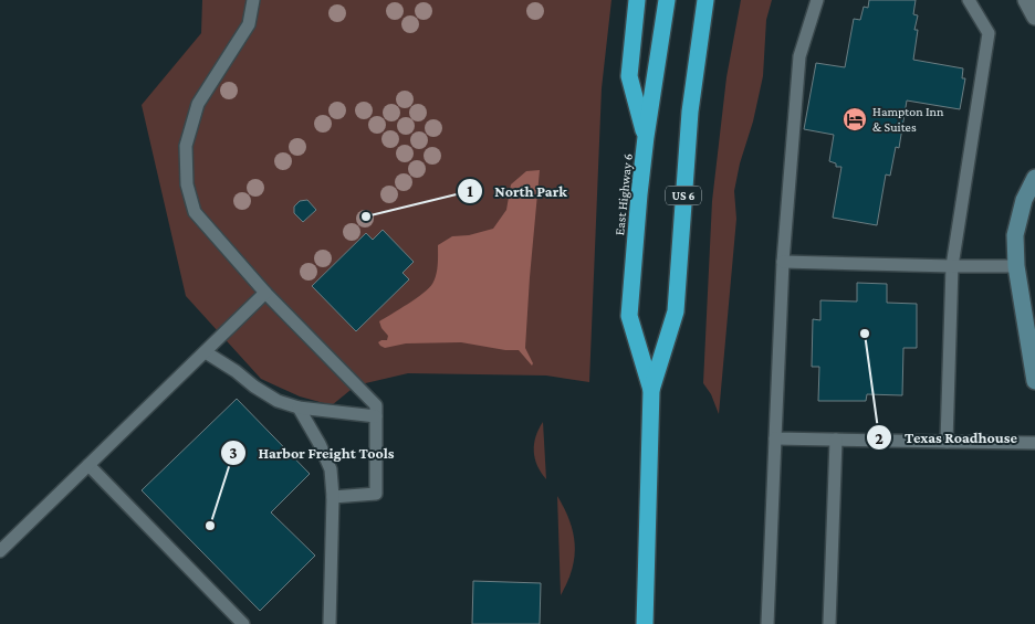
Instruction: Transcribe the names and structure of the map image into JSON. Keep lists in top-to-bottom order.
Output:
{
  "streets": {
    "highway": ["East Highway 6", "US 6"]
  },
  "crossings": [
    ["East Highway 6", "US 6"]
  ],
  "places": {
    "hotel": ["Hampton Inn & Suites"],
    "other": ["North Park", "Texas Roadhouse", "Harbor Freight Tools"]
  }
}
